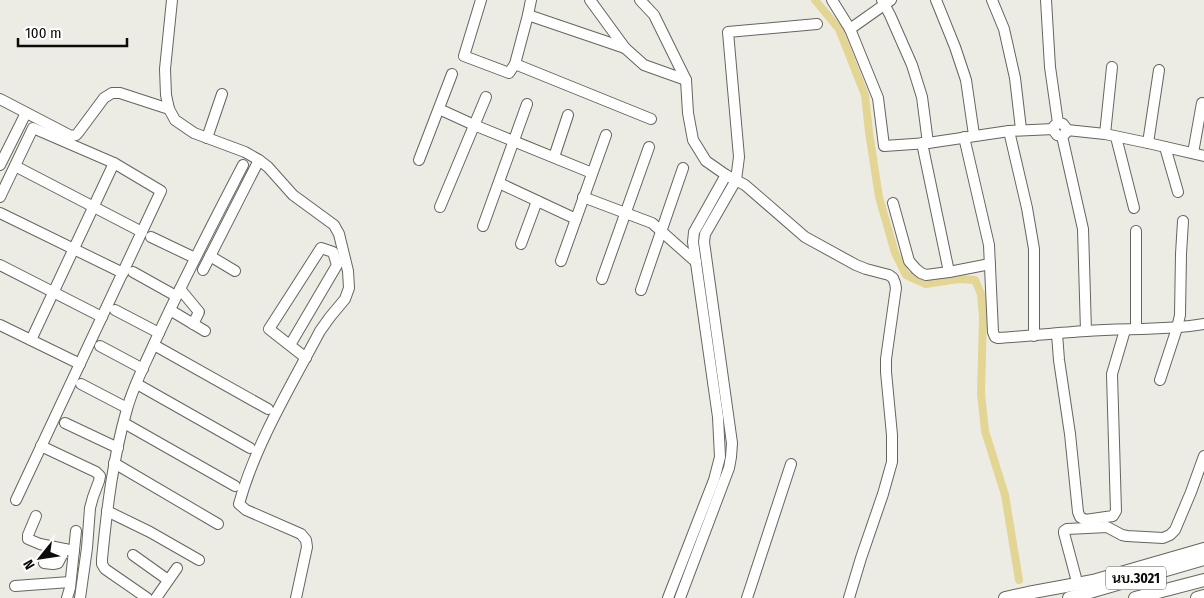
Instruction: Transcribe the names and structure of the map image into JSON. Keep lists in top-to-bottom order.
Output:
{
  "streets": {
    "main road": ["นบ.3021"]
  },
  "scale_bar": "100 m",
  "north": "bottom left"
}
